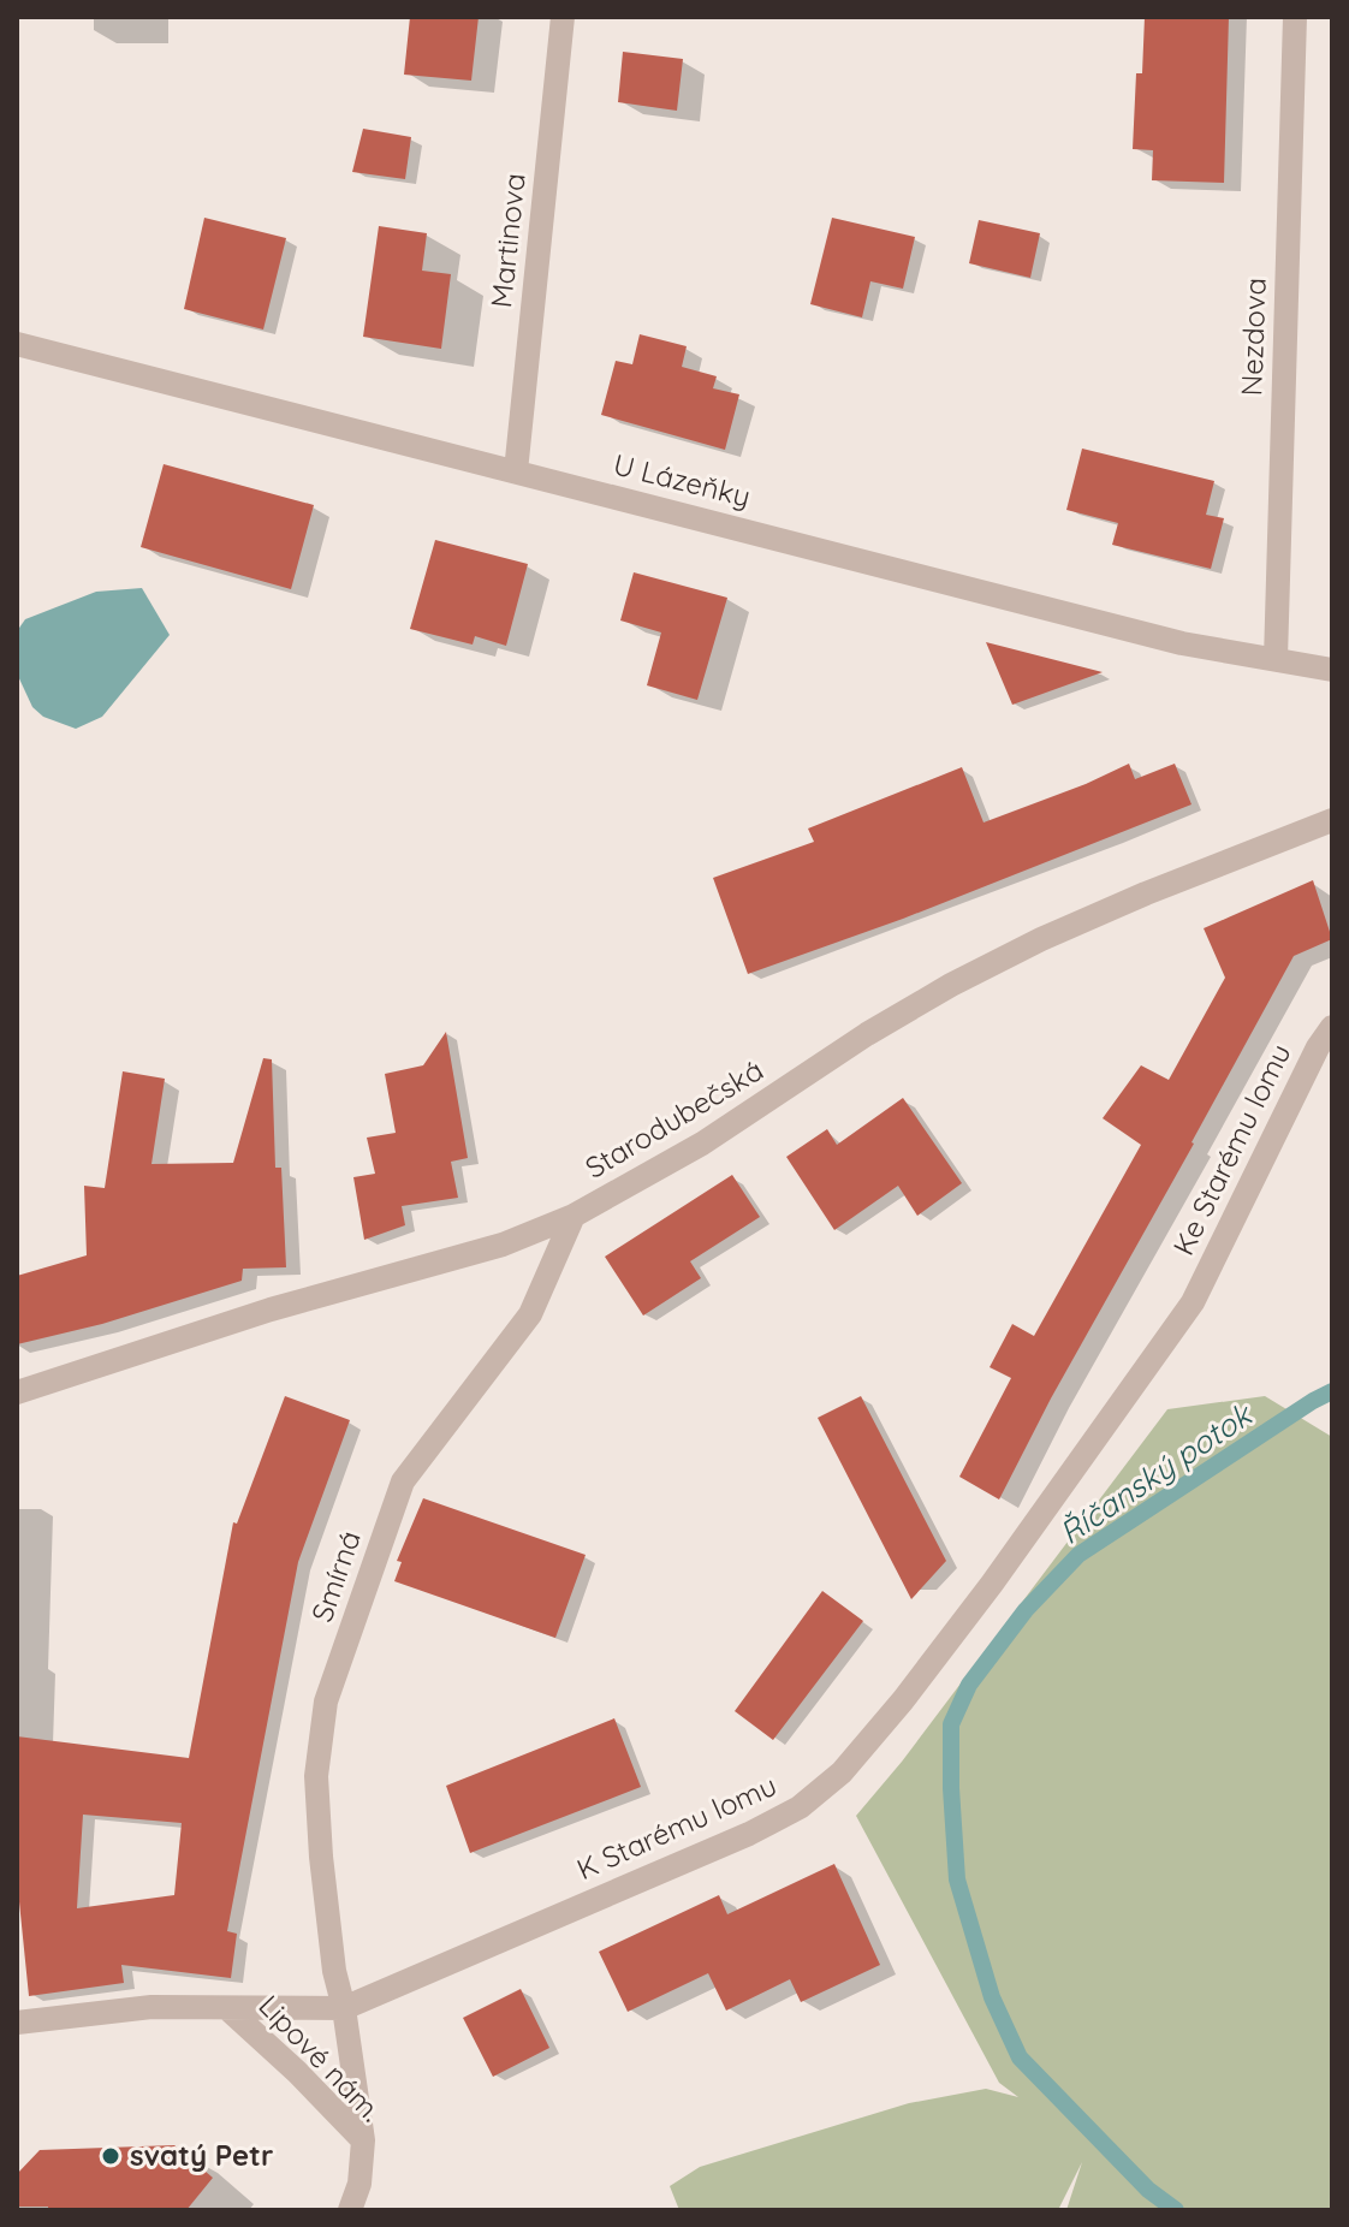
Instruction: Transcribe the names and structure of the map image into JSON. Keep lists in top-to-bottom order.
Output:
{
  "streets": {
    "street": [
      "Martinova",
      "Nezdova",
      "U Lázeňky",
      "Starodubečská",
      "Ke Starému lomu",
      "Smírná",
      "K Starému lomu",
      "Lipové nám."
    ]
  },
  "crossings": [
    ["Martinova", "U Lázeňky"],
    ["Nezdova", "U Lázeňky"],
    ["Starodubečská", "Smírná"],
    ["Ke Starému lomu", "K Starému lomu"],
    ["Smírná", "K Starému lomu"],
    ["Smírná", "Lipové nám."],
    ["K Starému lomu", "Lipové nám."]
  ],
  "water": ["Říčanský potok"],
  "places": ["svatý Petr"]
}
